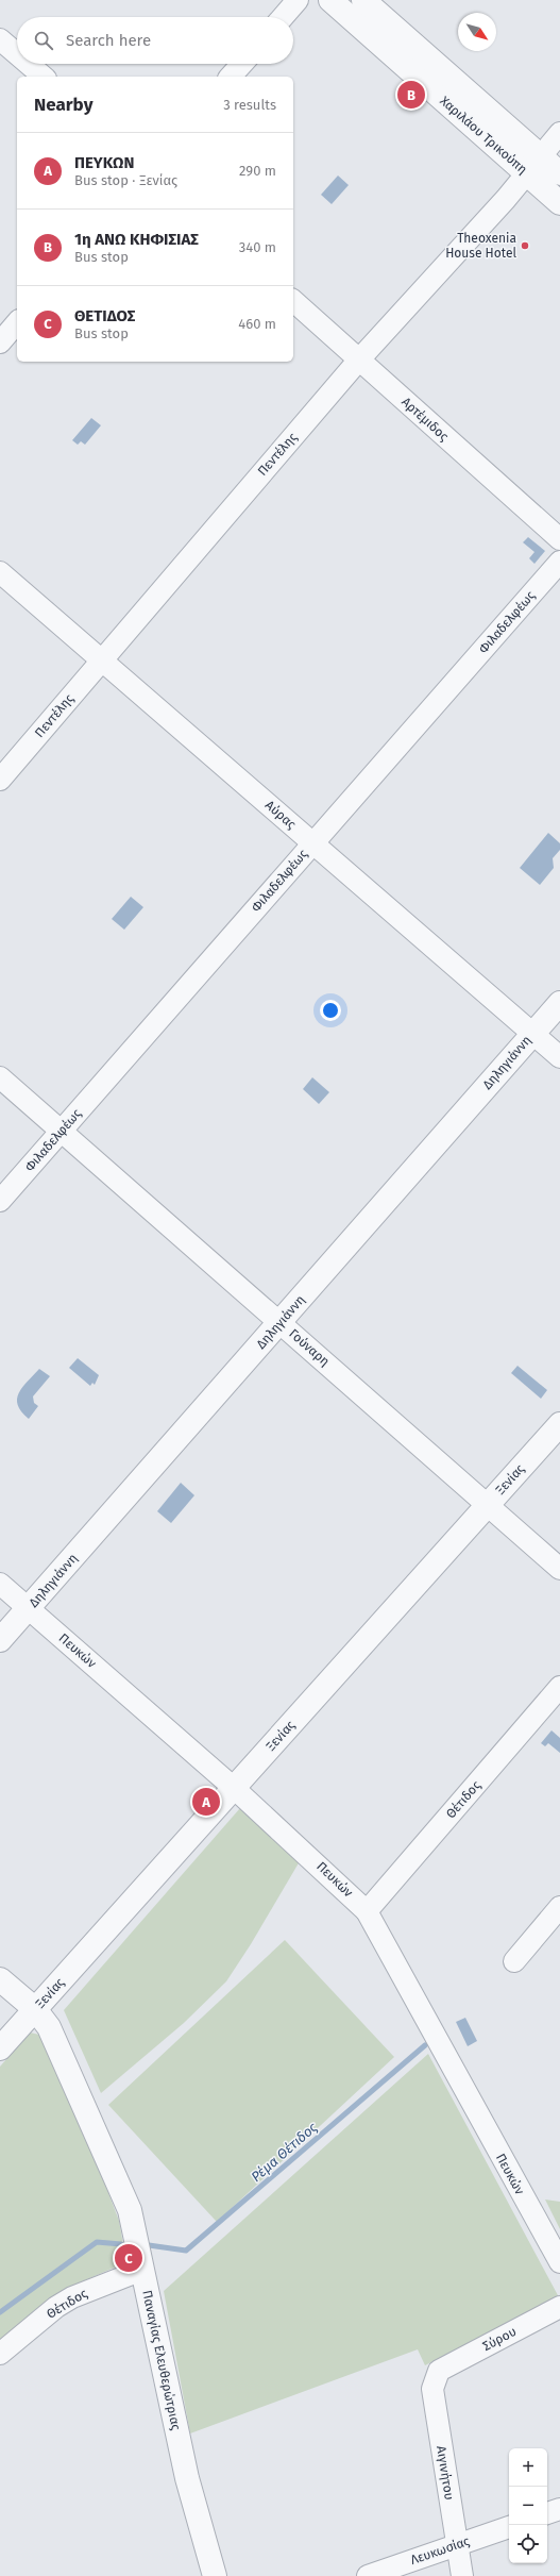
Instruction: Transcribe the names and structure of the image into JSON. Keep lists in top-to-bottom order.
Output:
{
  "streets": {
    "street": [
      "Χαριλάου Τρικούπη",
      "Αρτέμιδος",
      "Πεντέλης",
      "Φιλαδελφέως",
      "Αύρας",
      "Δηληγιάννη",
      "Γούναρη",
      "Ξενίας",
      "Πευκών",
      "Θέτιδος",
      "Σύρου",
      "Παναγίας Ελευθερώτριας",
      "Αιγινήτου",
      "Λευκωσίας"
    ]
  },
  "crossings": [
    ["Χαριλάου Τρικούπη", "Πεντέλης"],
    ["Αρτέμιδος", "Πεντέλης"],
    ["Πεντέλης", "Αύρας"],
    ["Φιλαδελφέως", "Αύρας"],
    ["Φιλαδελφέως", "Γούναρη"],
    ["Αύρας", "Δηληγιάννη"],
    ["Δηληγιάννη", "Γούναρη"],
    ["Δηληγιάννη", "Πευκών"],
    ["Γούναρη", "Ξενίας"],
    ["Ξενίας", "Πευκών"],
    ["Ξενίας", "Παναγίας Ελευθερώτριας"],
    ["Πευκών", "Θέτιδος"],
    ["Θέτιδος", "Παναγίας Ελευθερώτριας"],
    ["Σύρου", "Αιγινήτου"],
    ["Αιγινήτου", "Λευκωσίας"]
  ],
  "water": ["Ρέμα Θέτιδος"],
  "places": ["Theoxenia House Hotel"],
  "north": "bottom right",
  "page": {
    "search": "Search here",
    "heading": ["Nearby", "3 results"],
    "pins": ["B", "A", "C"],
    "list": [
      {
        "mark": "A",
        "name": "ΠΕΥΚΩΝ",
        "note": "Bus stop · Ξενίας",
        "value": "290 m"
      },
      {
        "mark": "B",
        "name": "1η ΑΝΩ ΚΗΦΙΣΙΑΣ",
        "note": "Bus stop",
        "value": "340 m"
      },
      {
        "mark": "C",
        "name": "ΘΕΤΙΔΟΣ",
        "note": "Bus stop",
        "value": "460 m"
      }
    ],
    "map_buttons": ["+", "−"]
  }
}
